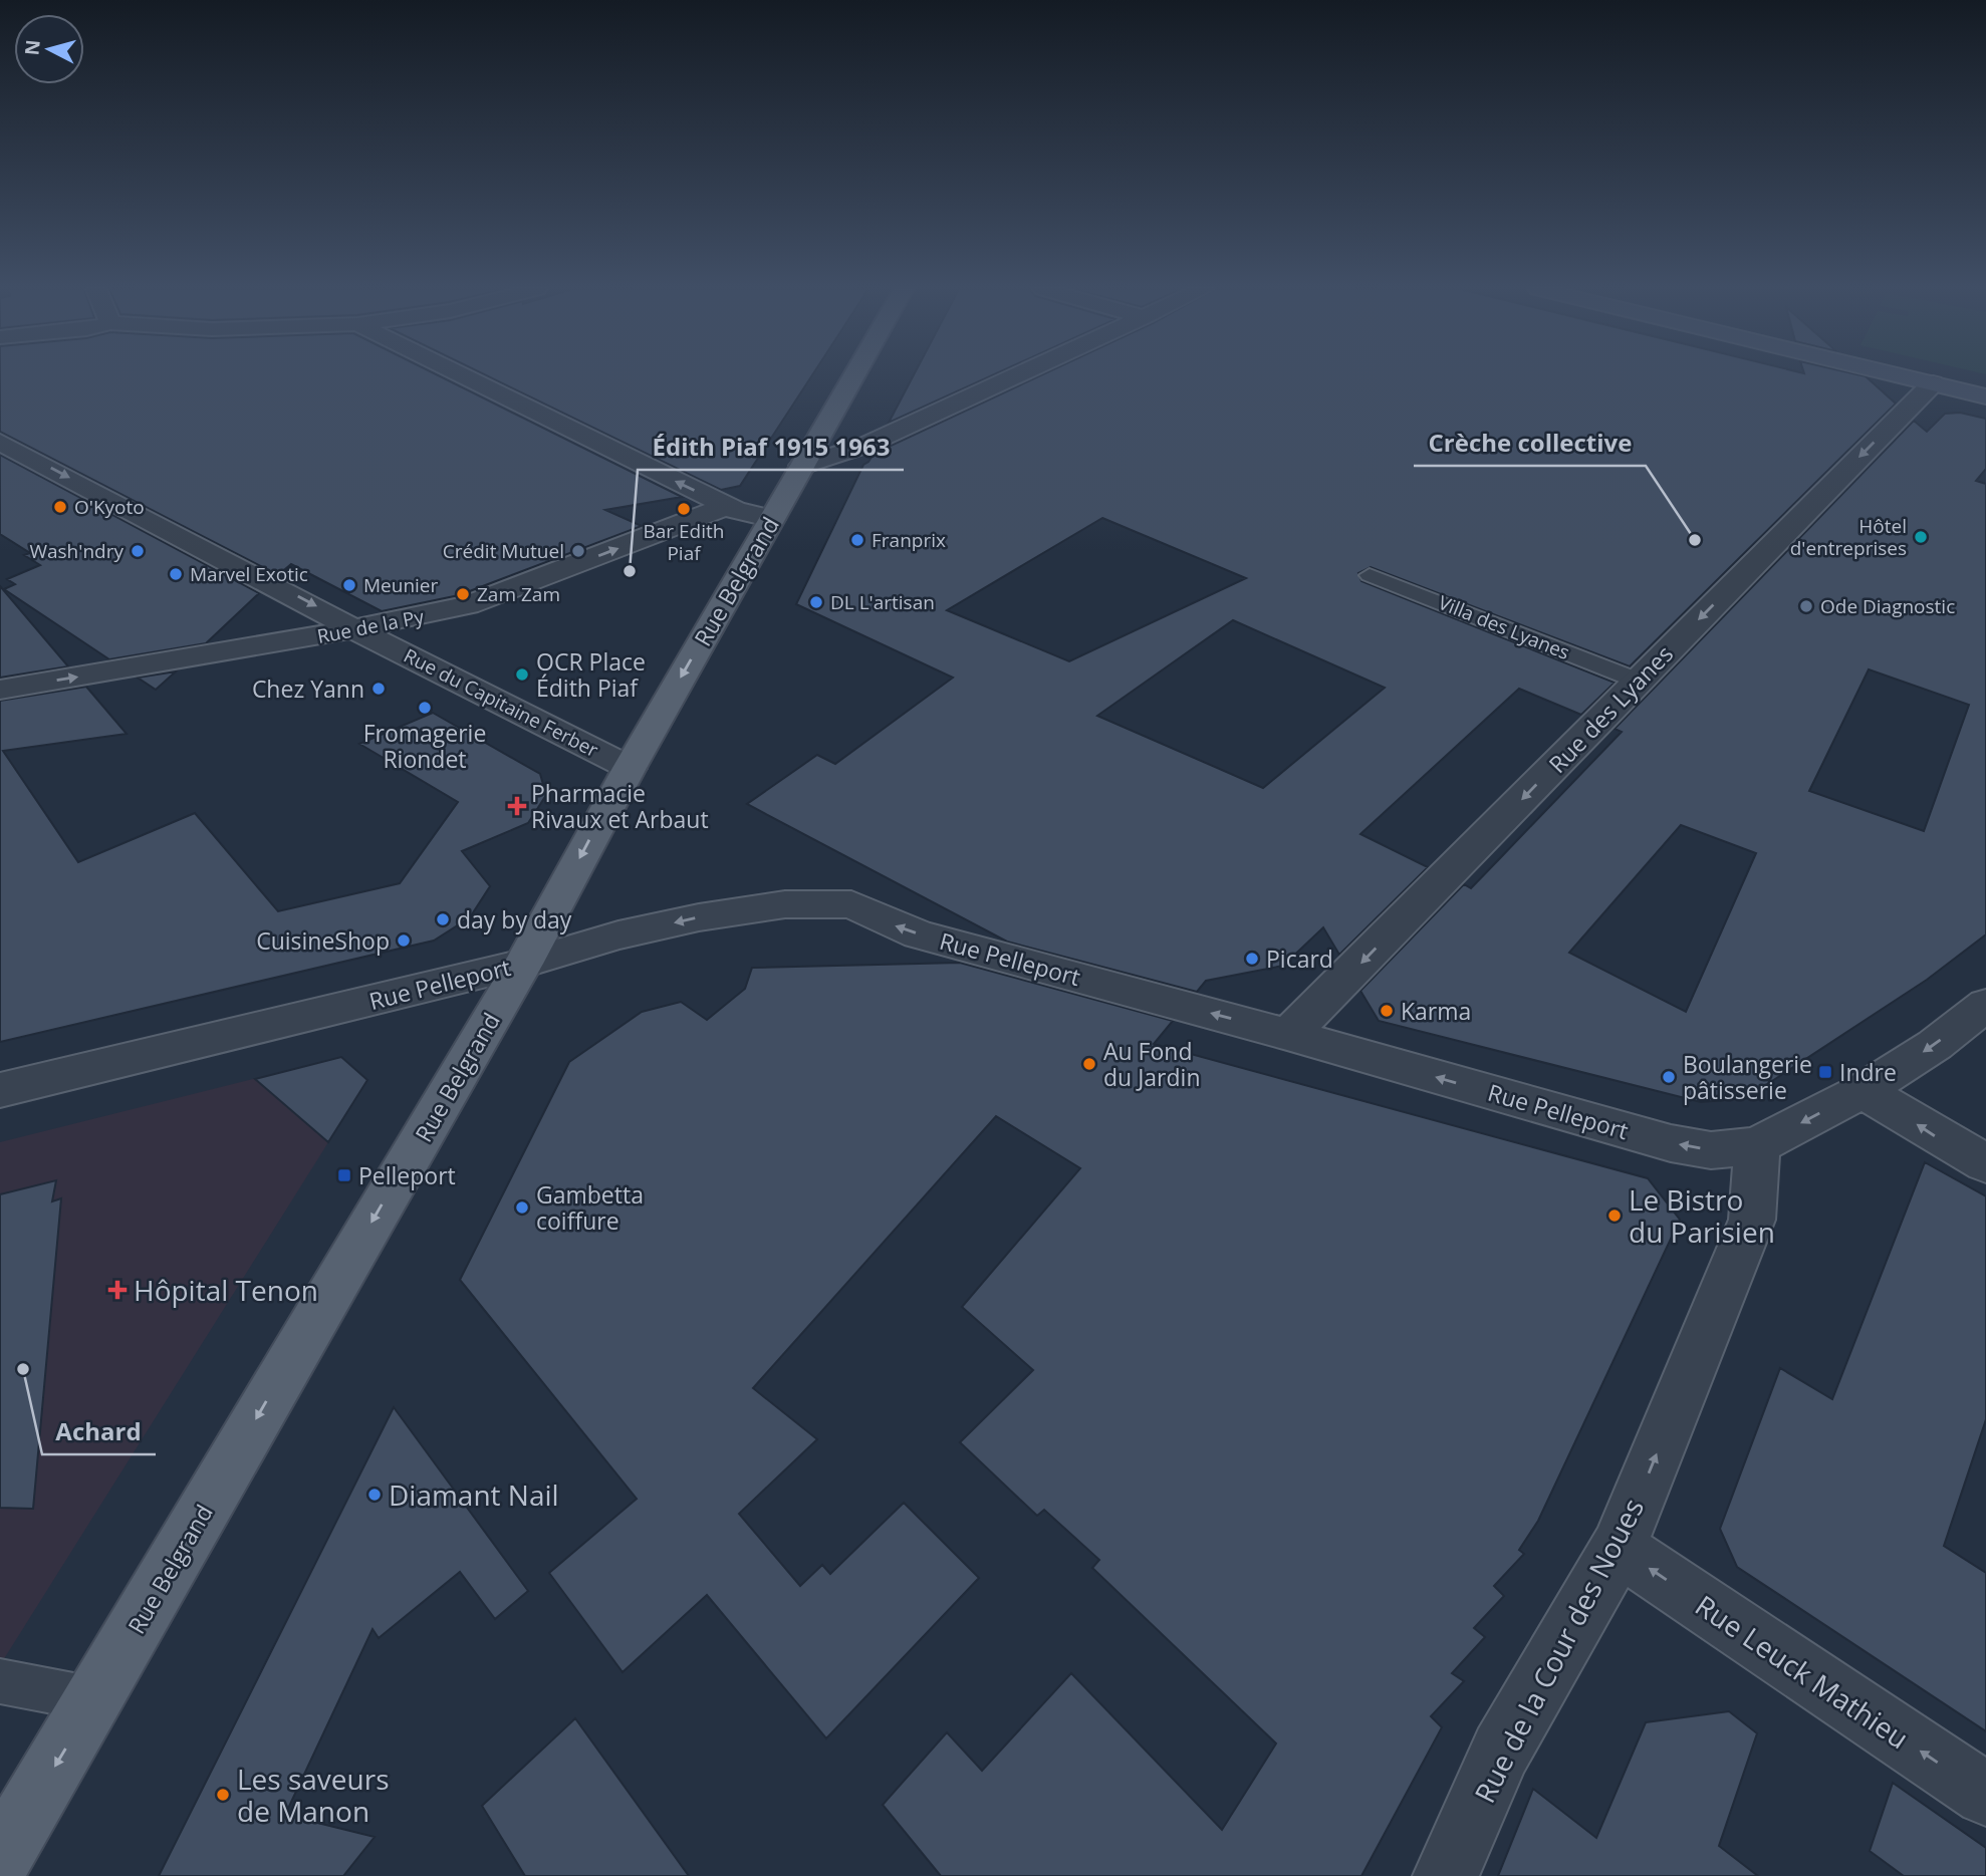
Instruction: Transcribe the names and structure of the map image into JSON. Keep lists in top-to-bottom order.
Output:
{
  "streets": {
    "main road": ["Rue Belgrand"],
    "street": [
      "Rue de la Py",
      "Rue du Capitaine Ferber",
      "Rue des Lyanes",
      "Rue Pelleport",
      "Rue de la Cour des Noues",
      "Rue Leuck Mathieu"
    ],
    "lane": ["Villa des Lyanes"]
  },
  "crossings": [
    ["Rue Belgrand", "Rue du Capitaine Ferber"],
    ["Rue Belgrand", "Rue Pelleport"],
    ["Rue de la Py", "Rue du Capitaine Ferber"],
    ["Villa des Lyanes", "Rue des Lyanes"],
    ["Rue des Lyanes", "Rue Pelleport"],
    ["Rue Pelleport", "Rue de la Cour des Noues"],
    ["Rue de la Cour des Noues", "Rue Leuck Mathieu"]
  ],
  "one_way": [
    "Rue Belgrand",
    "Rue de la Py",
    "Rue du Capitaine Ferber",
    "Rue des Lyanes",
    "Rue Pelleport",
    "Rue de la Cour des Noues",
    "Rue Leuck Mathieu"
  ],
  "places": {
    "other": [
      "O'Kyoto",
      "Bar Edith Piaf",
      "Hôtel d'entreprises",
      "Franprix",
      "Crèche collective",
      "Wash'ndry",
      "Crédit Mutuel",
      "Édith Piaf 1915 1963",
      "Marvel Exotic",
      "Meunier",
      "Zam Zam",
      "DL L'artisan",
      "Ode Diagnostic",
      "OCR Place Édith Piaf",
      "Chez Yann",
      "Fromagerie Riondet",
      "day by day",
      "CuisineShop",
      "Picard",
      "Karma",
      "Au Fond du Jardin",
      "Boulangerie pâtisserie",
      "Gambetta coiffure",
      "Le Bistro du Parisien",
      "Achard",
      "Diamant Nail",
      "Les saveurs de Manon"
    ],
    "health": ["Pharmacie Rivaux et Arbaut", "Hôpital Tenon"],
    "transit": ["Indre", "Pelleport"]
  },
  "north": "left"
}
